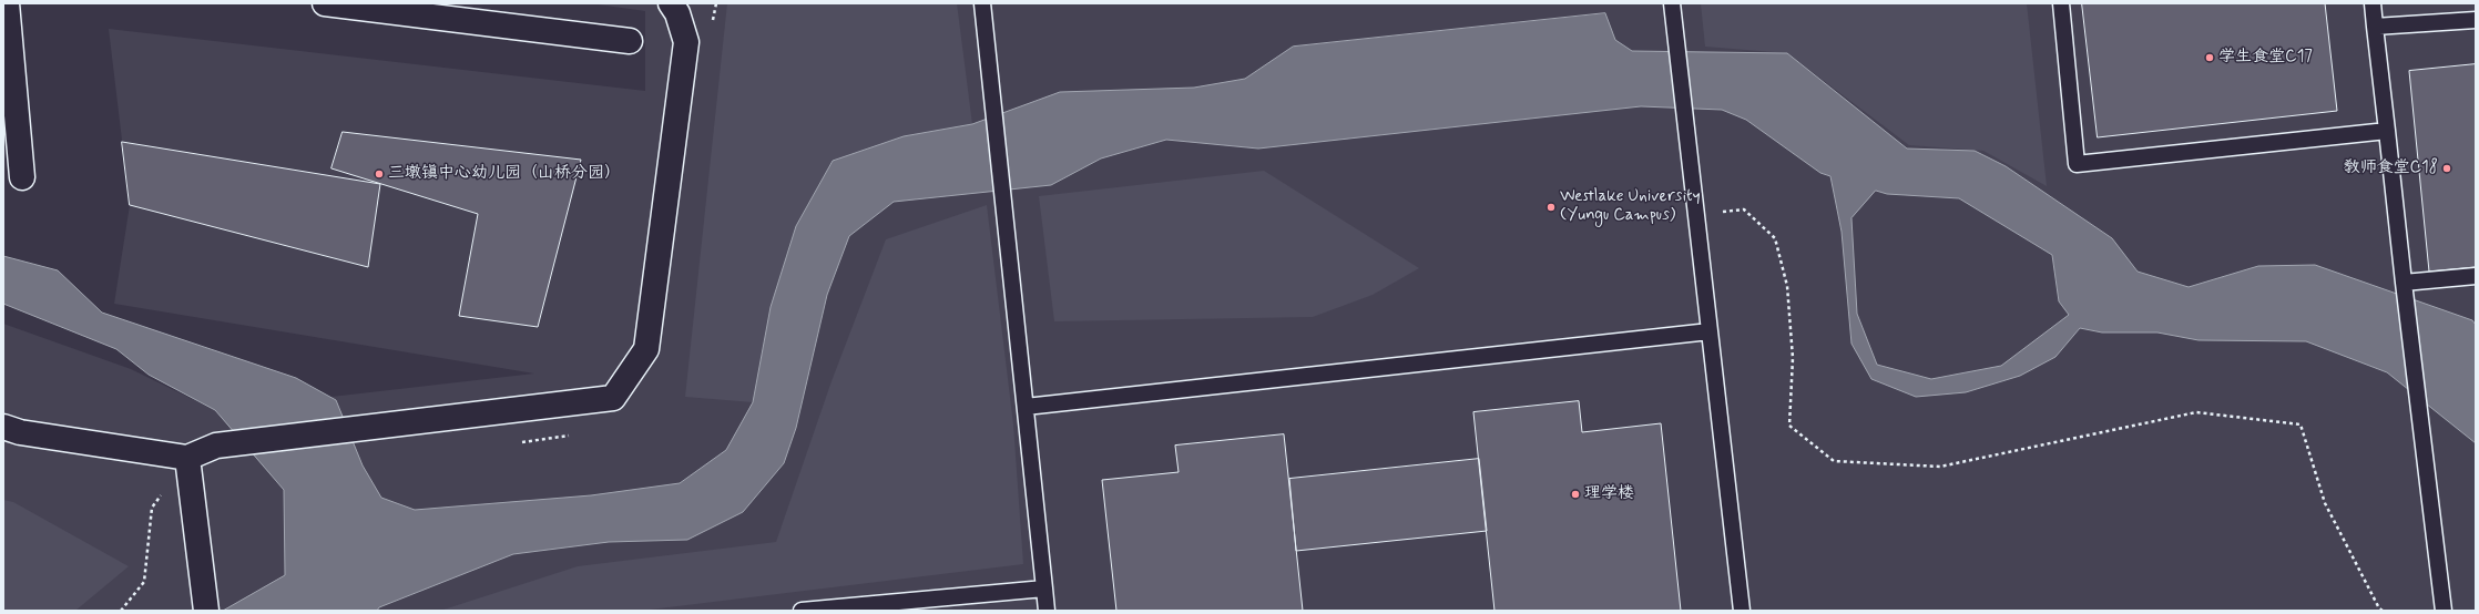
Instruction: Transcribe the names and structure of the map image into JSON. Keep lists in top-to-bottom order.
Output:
{
  "places": [
    "学生食堂C17",
    "教师食堂C18",
    "三墩镇中心幼儿园（山桥分园）",
    "Westlake University (Yungu Campus)",
    "理学楼"
  ]
}
